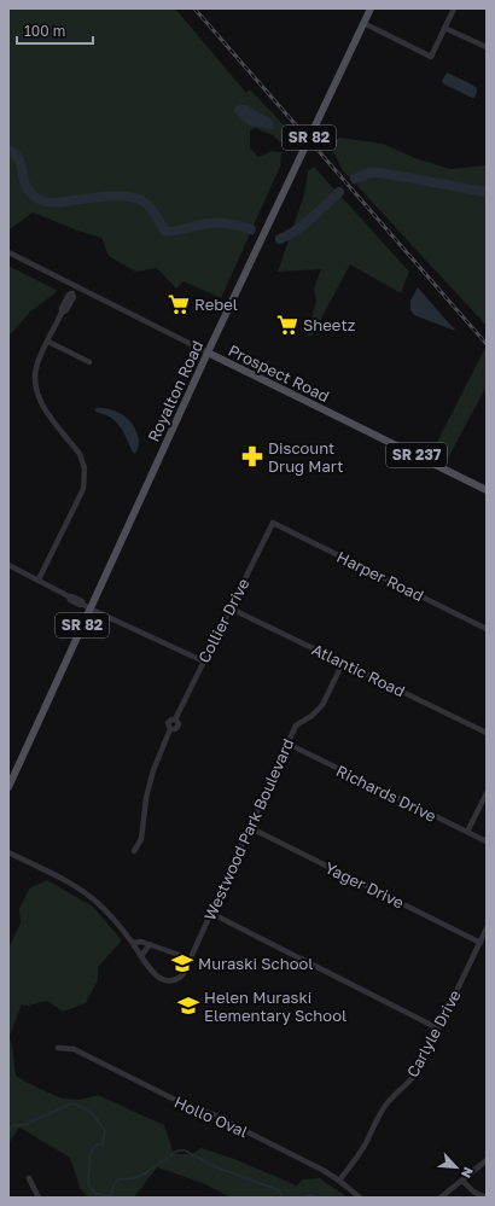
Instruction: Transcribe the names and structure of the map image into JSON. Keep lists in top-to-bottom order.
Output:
{
  "streets": {
    "main road": [
      "SR 82",
      "Prospect Road",
      "Royalton Road",
      "SR 237"
    ],
    "street": [
      "Harper Road",
      "Collier Drive",
      "Atlantic Road",
      "Richards Drive",
      "Westwood Park Boulevard",
      "Yager Drive",
      "Carlyle Drive",
      "Hollo Oval"
    ]
  },
  "crossings": [
    ["Prospect Road", "Royalton Road"],
    ["Harper Road", "Collier Drive"],
    ["Collier Drive", "Atlantic Road"],
    ["Atlantic Road", "Westwood Park Boulevard"],
    ["Richards Drive", "Westwood Park Boulevard"],
    ["Westwood Park Boulevard", "Yager Drive"],
    ["Yager Drive", "Carlyle Drive"],
    ["Carlyle Drive", "Hollo Oval"]
  ],
  "places": {
    "supermarket": ["Rebel", "Sheetz"],
    "pharmacy": ["Discount Drug Mart"],
    "school or university": ["Muraski School", "Helen Muraski Elementary School"]
  },
  "scale_bar": "100 m",
  "north": "bottom right"
}
